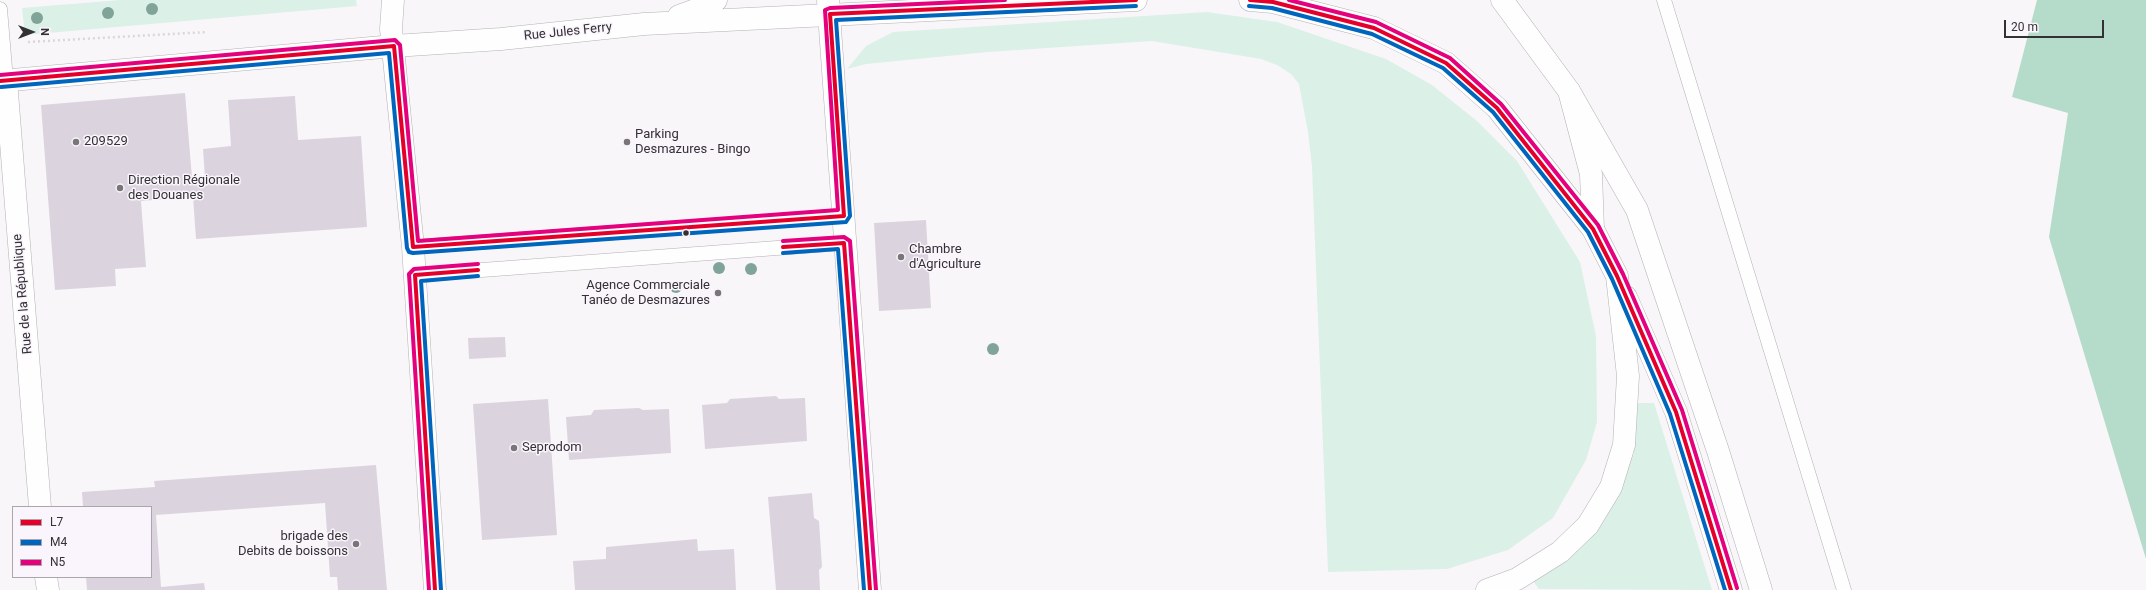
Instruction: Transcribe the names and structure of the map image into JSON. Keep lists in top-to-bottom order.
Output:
{
  "streets": {
    "main road": ["Rue Jules Ferry", "Rue de la République"]
  },
  "crossings": [
    ["Rue Jules Ferry", "Rue de la République"]
  ],
  "places": [
    "209529",
    "Parking Desmazures - Bingo",
    "Direction Régionale des Douanes",
    "Chambre d'Agriculture",
    "Agence Commerciale Tanéo de Desmazures",
    "Seprodom",
    "brigade des Debits de boissons"
  ],
  "lines": ["transit line L7", "transit line N5", "transit line M4"],
  "legend": ["L7", "M4", "N5"],
  "scale_bar": "20 m",
  "north": "right"
}
